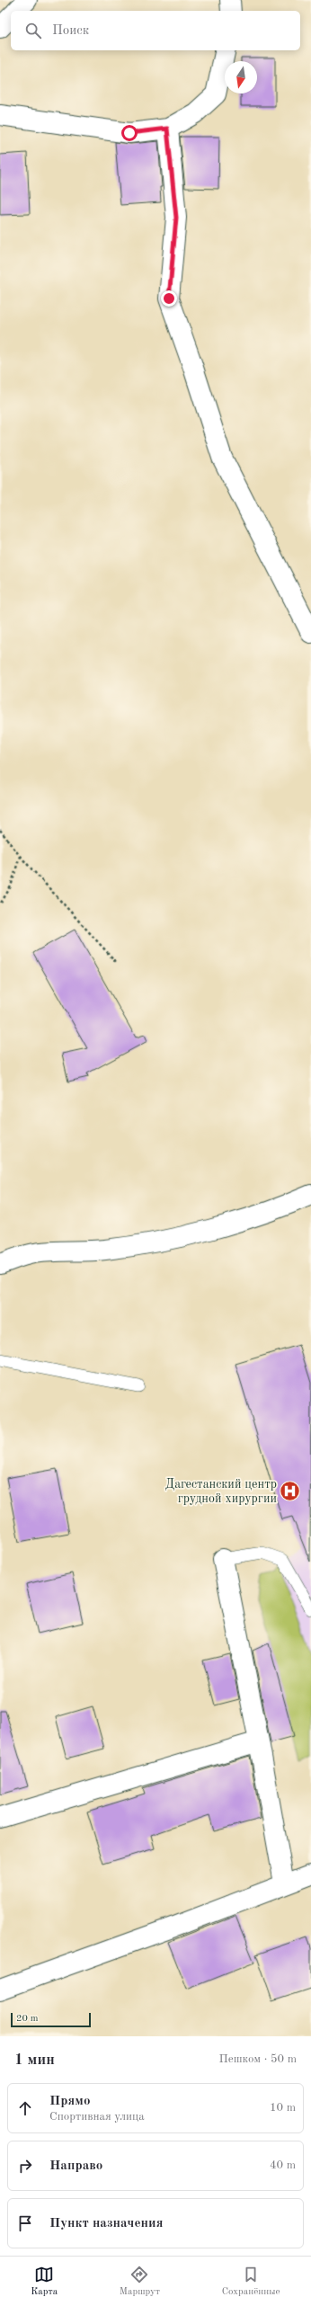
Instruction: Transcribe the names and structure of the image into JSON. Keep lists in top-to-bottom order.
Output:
{
  "places": {
    "hospital": ["Дагестанский центр грудной хирургии"]
  },
  "scale_bar": "20 m",
  "north": "bottom",
  "page": {
    "search": "Поиск",
    "scale": "20 m",
    "heading": ["1 мин", "Пешком · 50 m"],
    "list": [
      ["Прямо", "Спортивная улица", "10 m"],
      ["Направо", "40 m"],
      "Пункт назначения"
    ],
    "nav": ["Карта", "Маршрут", "Сохранённые"]
  }
}
